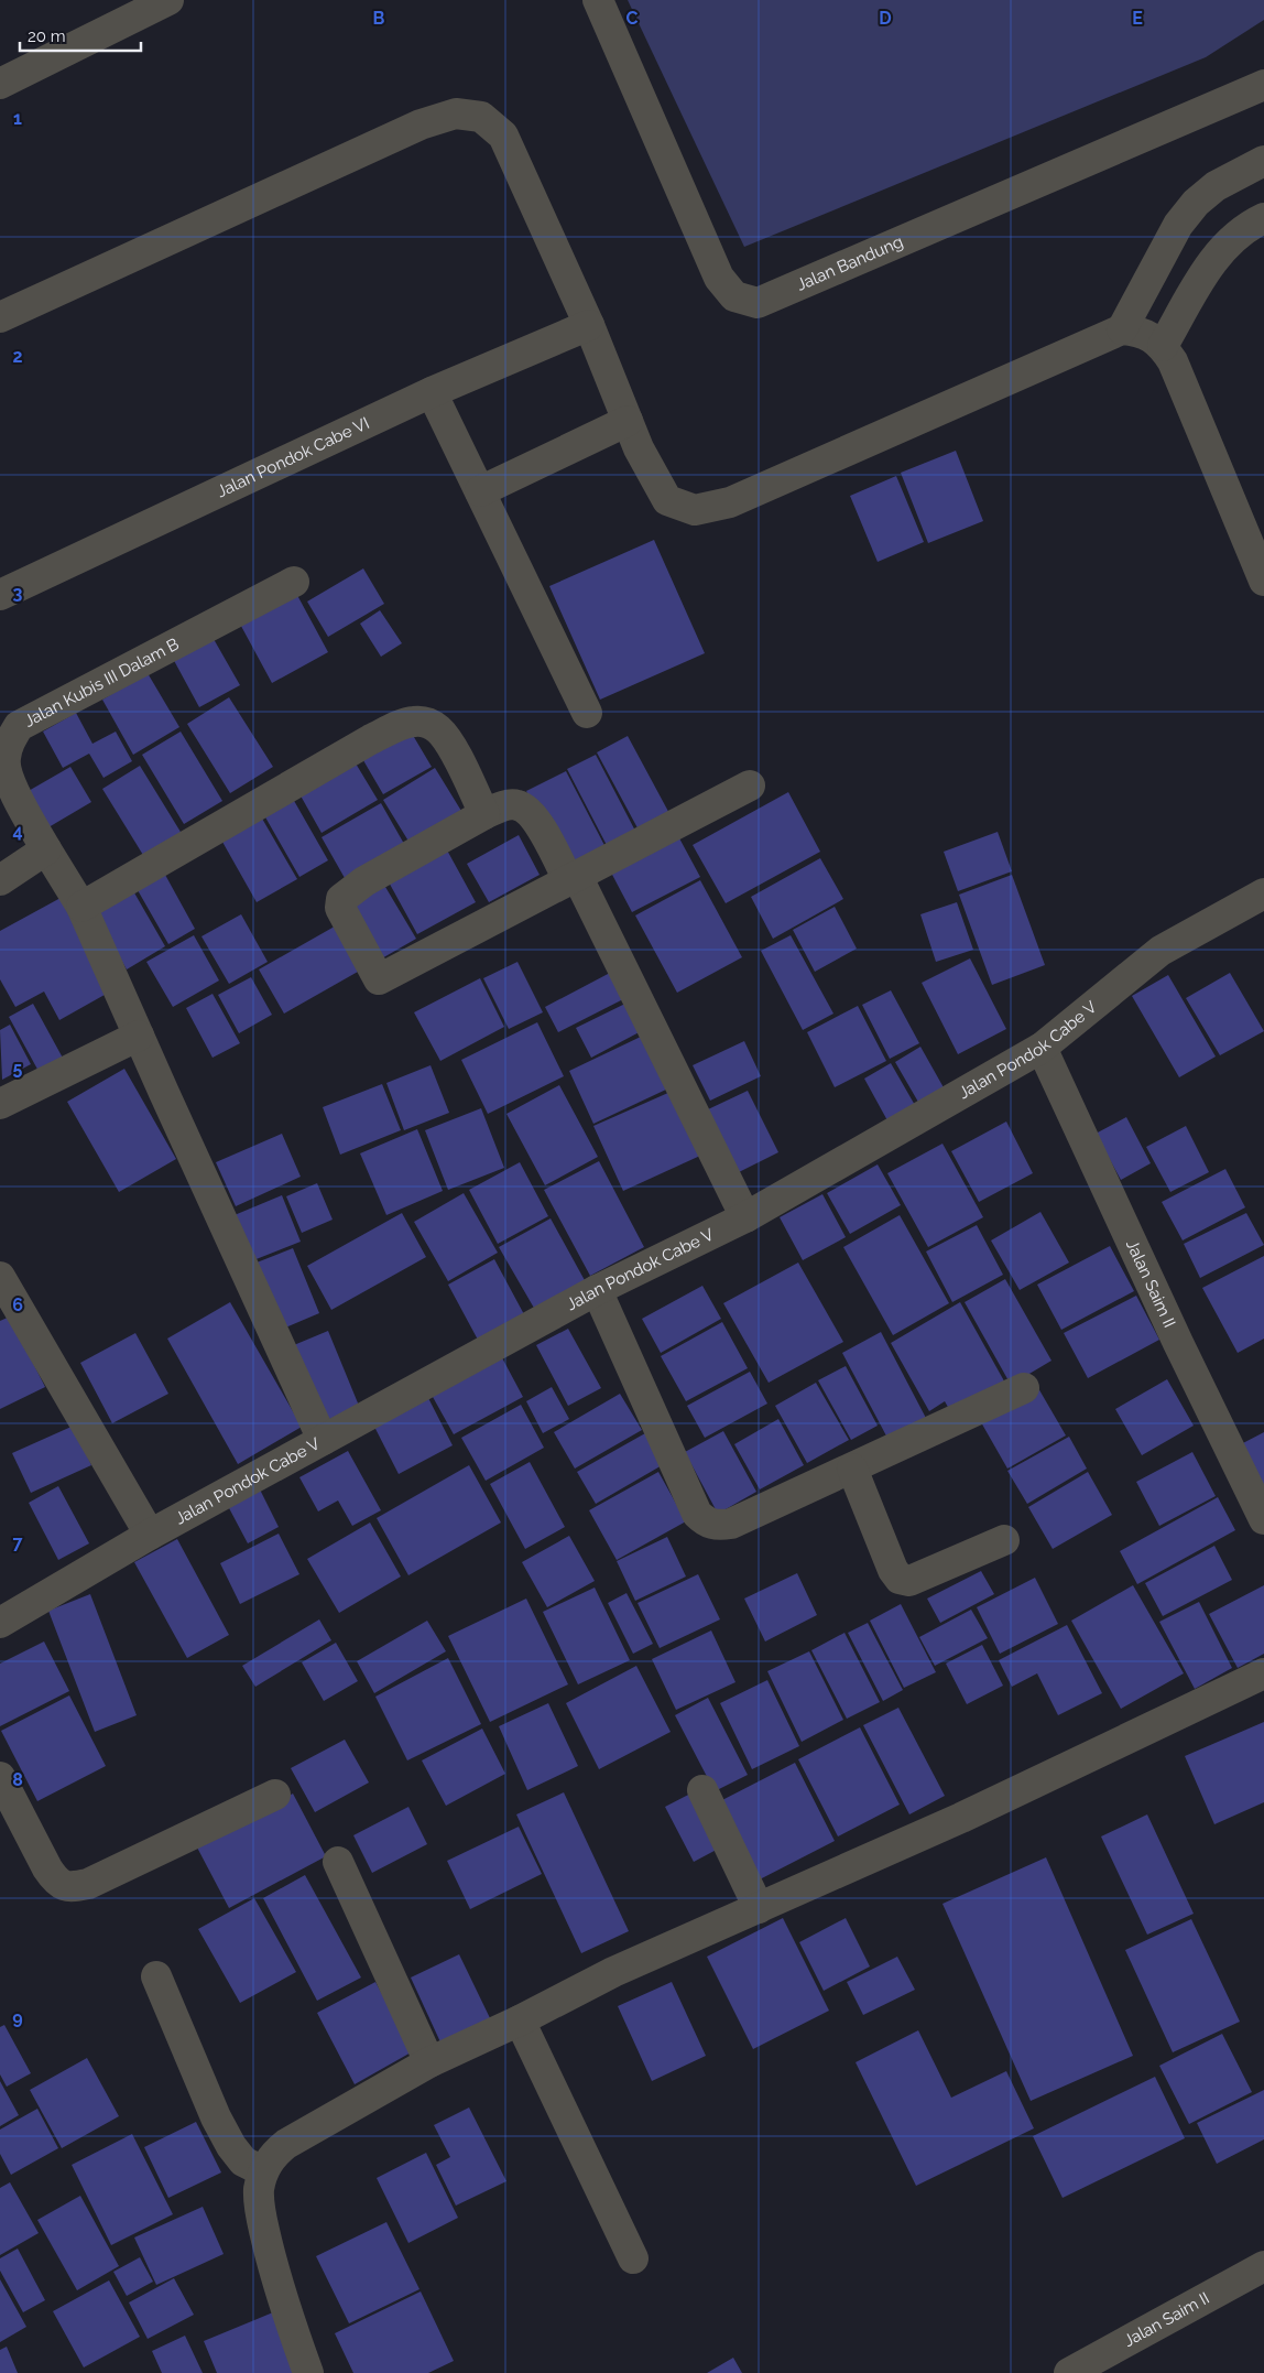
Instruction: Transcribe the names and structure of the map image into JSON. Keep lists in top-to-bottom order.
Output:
{
  "streets": {
    "street": [
      "Jalan Bandung",
      "Jalan Pondok Cabe VI",
      "Jalan Kubis III Dalam B",
      "Jalan Pondok Cabe V",
      "Jalan Saim II"
    ]
  },
  "crossings": [
    ["Jalan Kubis III Dalam B", "Jalan Pondok Cabe V"],
    ["Jalan Pondok Cabe V", "Jalan Saim II"]
  ],
  "scale_bar": "20 m",
  "grid": {
    "columns": [
      "B",
      "C",
      "D",
      "E"
    ],
    "rows": [
      "1",
      "2",
      "3",
      "4",
      "5",
      "6",
      "7",
      "8",
      "9"
    ]
  }
}
